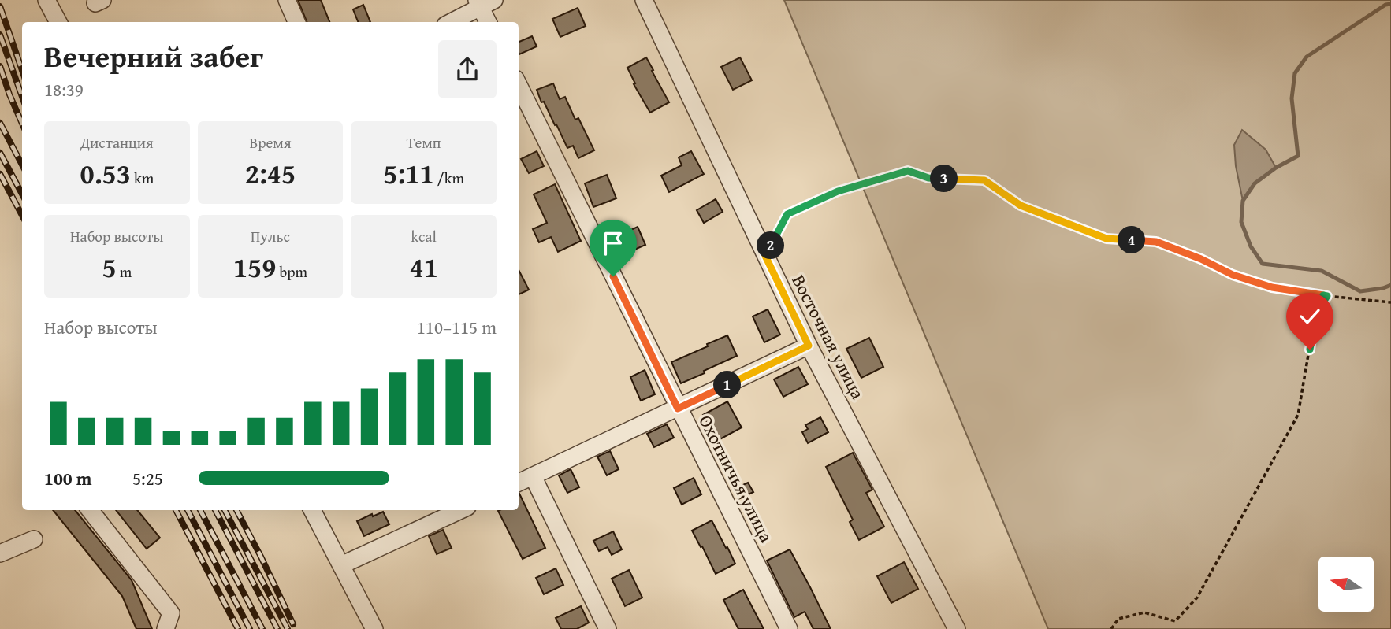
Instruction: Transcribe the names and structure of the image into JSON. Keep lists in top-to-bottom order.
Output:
{
  "streets": {
    "street": ["Восточная улица", "Охотничья улица"]
  },
  "north": "left",
  "page": {
    "heading": ["Вечерний забег", "18:39"],
    "stats": [
      ["Дистанция", "0.53 km"],
      ["Время", "2:45"],
      ["Темп", "5:11 /km"],
      ["Набор высоты", "5 m"],
      ["Пульс", "159 bpm"],
      ["kcal", "41"]
    ],
    "pins": [
      "3",
      "4",
      "2",
      "1"
    ],
    "chart": ["Набор высоты", "110–115 m"],
    "list": [
      {
        "name": "100 m",
        "note": "5:25"
      }
    ]
  }
}
